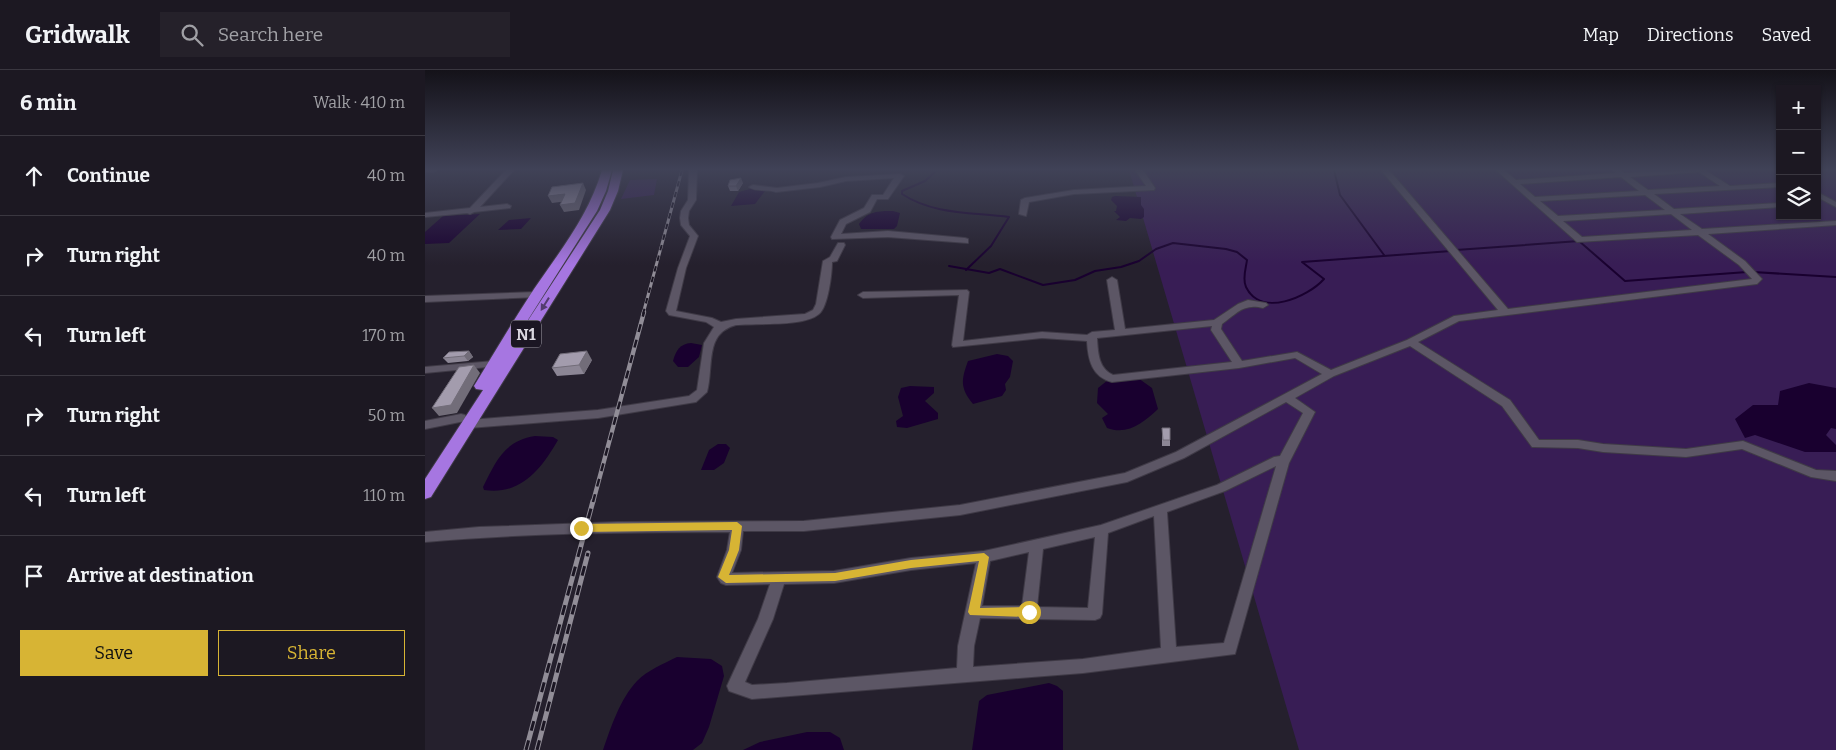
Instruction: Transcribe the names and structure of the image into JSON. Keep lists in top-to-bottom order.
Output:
{
  "streets": {
    "highway": ["N1"]
  },
  "page": {
    "header": "Gridwalk",
    "search": "Search here",
    "nav": ["Map", "Directions", "Saved"],
    "heading": ["6 min", "Walk · 410 m"],
    "map_buttons": ["+", "−"],
    "list": [
      ["Continue", "40 m"],
      ["Turn right", "40 m"],
      ["Turn left", "170 m"],
      ["Turn right", "50 m"],
      ["Turn left", "110 m"],
      "Arrive at destination"
    ],
    "buttons": ["Save", "Share"]
  }
}
